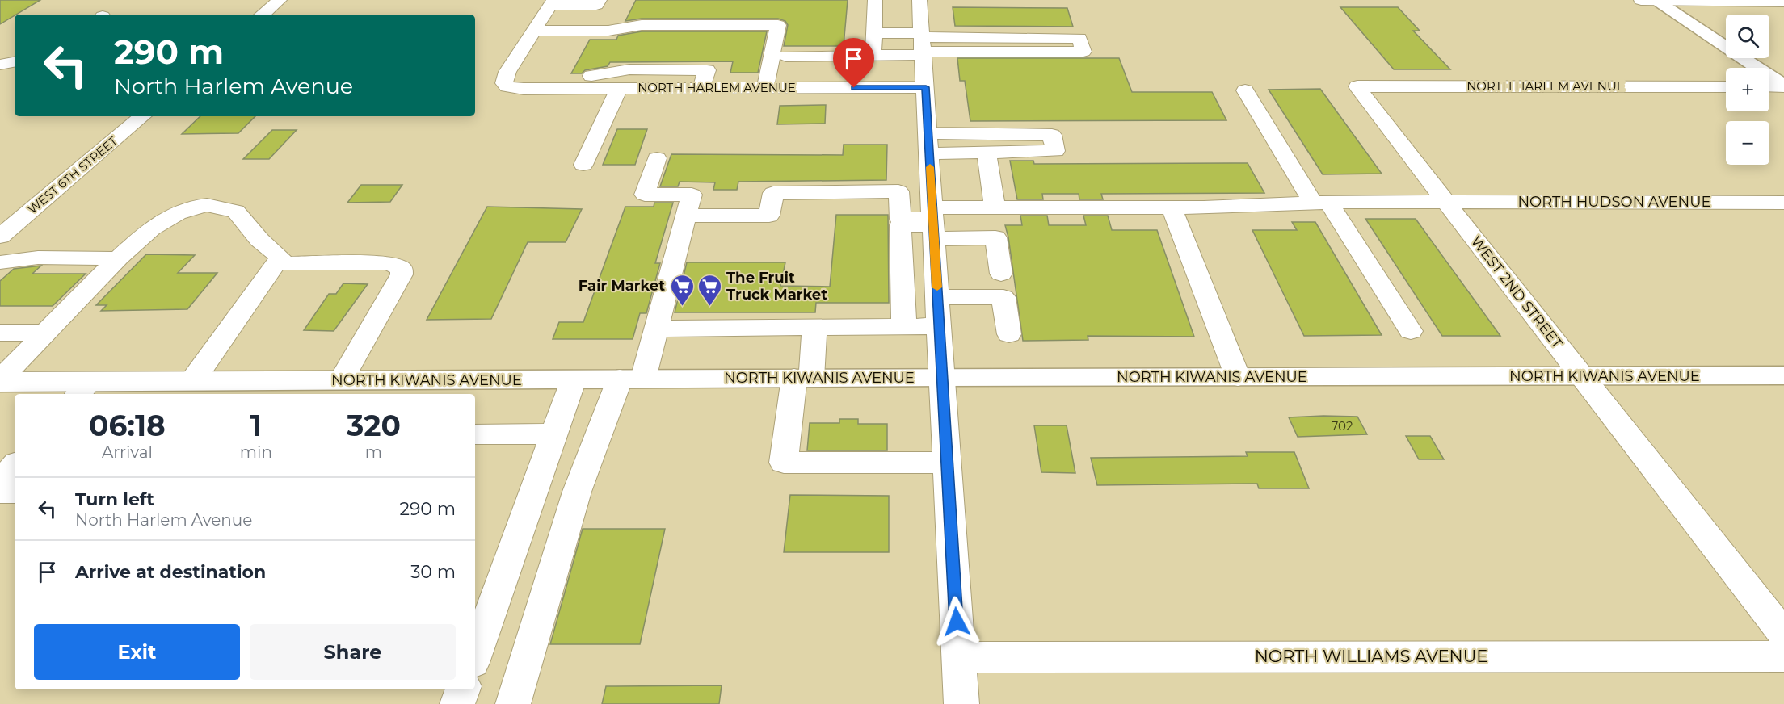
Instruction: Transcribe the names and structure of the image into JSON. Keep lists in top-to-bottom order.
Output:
{
  "streets": {
    "main road": ["NORTH KIWANIS AVENUE"],
    "street": [
      "NORTH HARLEM AVENUE",
      "WEST 6TH STREET",
      "NORTH HUDSON AVENUE",
      "WEST 2ND STREET",
      "NORTH WILLIAMS AVENUE"
    ]
  },
  "crossings": [
    ["NORTH HARLEM AVENUE", "WEST 2ND STREET"],
    ["NORTH HUDSON AVENUE", "WEST 2ND STREET"],
    ["WEST 2ND STREET", "NORTH KIWANIS AVENUE"]
  ],
  "places": {
    "supermarket": ["Fair Market", "The Fruit Truck Market"]
  },
  "house_numbers": ["702"],
  "page": {
    "map_buttons": ["+", "−"],
    "turn": ["290 m", "North Harlem Avenue"],
    "eta": [
      "06:18",
      "Arrival",
      "1",
      "min",
      "320",
      "m"
    ],
    "list": [
      {
        "name": "Turn left",
        "note": "North Harlem Avenue",
        "value": "290 m"
      },
      {
        "name": "Arrive at destination",
        "value": "30 m"
      }
    ],
    "buttons": ["Exit", "Share"]
  }
}
